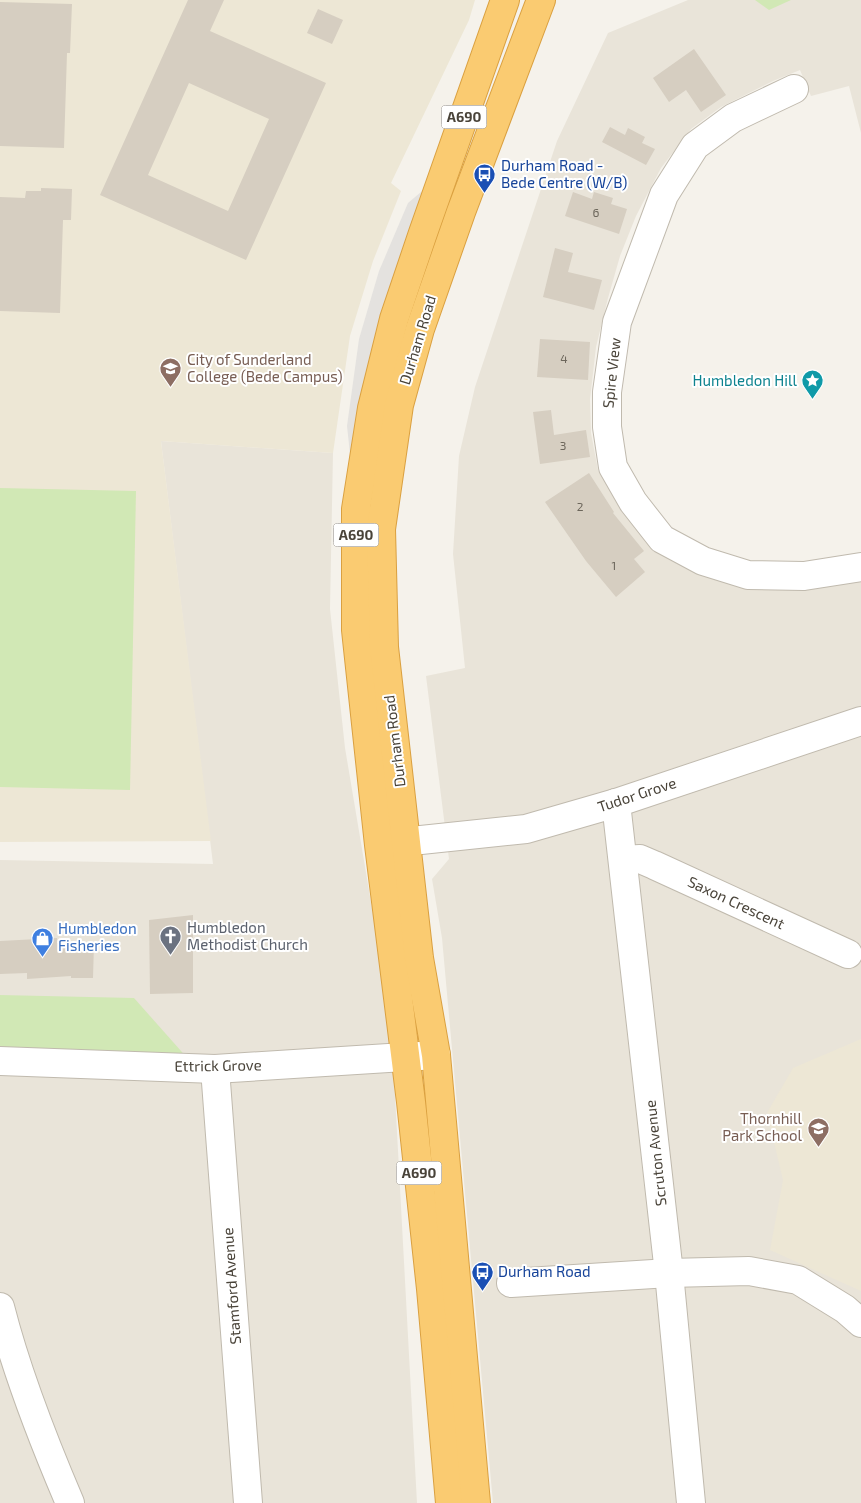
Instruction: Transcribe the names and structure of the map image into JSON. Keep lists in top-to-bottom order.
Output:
{
  "streets": {
    "highway": ["A690", "Durham Road"],
    "street": [
      "Spire View",
      "Tudor Grove",
      "Saxon Crescent",
      "Ettrick Grove",
      "Scruton Avenue",
      "Stamford Avenue"
    ]
  },
  "crossings": [
    ["Durham Road", "Tudor Grove"],
    ["Durham Road", "Ettrick Grove"],
    ["Tudor Grove", "Scruton Avenue"],
    ["Saxon Crescent", "Scruton Avenue"],
    ["Ettrick Grove", "Stamford Avenue"]
  ],
  "places": {
    "bus stop": ["Durham Road - Bede Centre (W/B)", "Durham Road"],
    "school or university": ["City of Sunderland College (Bede Campus)", "Thornhill Park School"],
    "place": ["Humbledon Hill"],
    "church": ["Humbledon Methodist Church"],
    "shop": ["Humbledon Fisheries"]
  },
  "house_numbers": [
    "6",
    "4",
    "3",
    "2",
    "1"
  ]
}
